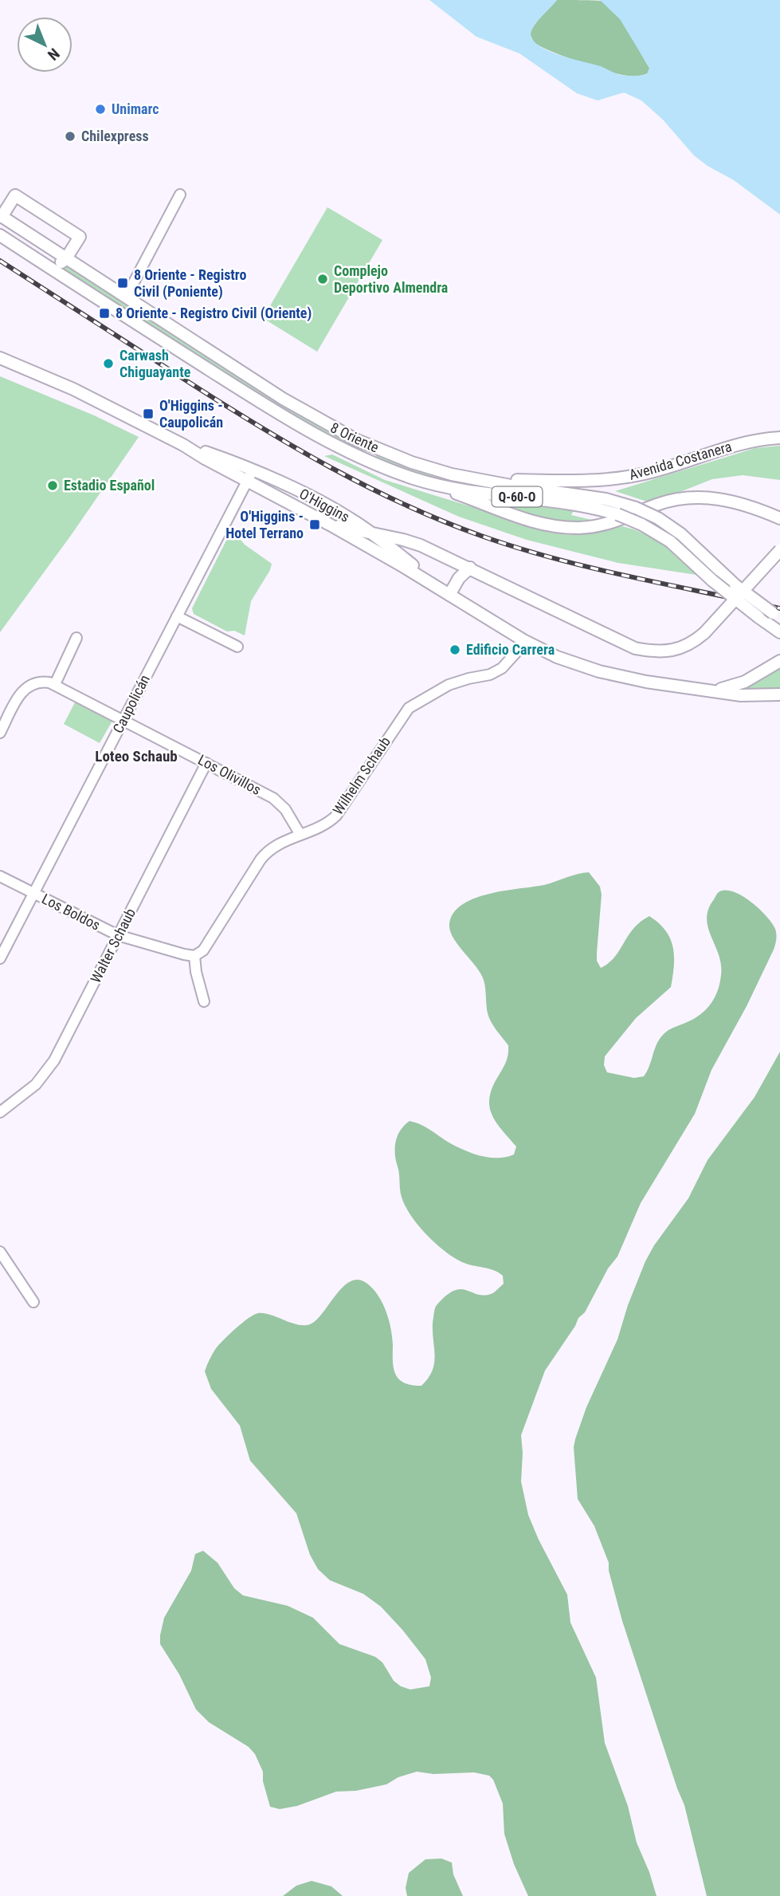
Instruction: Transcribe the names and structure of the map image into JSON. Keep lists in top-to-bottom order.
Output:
{
  "streets": {
    "main road": [
      "8 Oriente",
      "Avenida Costanera",
      "Q-60-O",
      "O'Higgins"
    ],
    "street": [
      "Caupolicán",
      "Los Olivillos",
      "Wilhelm Schaub",
      "Los Boldos",
      "Walter Schaub"
    ]
  },
  "crossings": [
    ["8 Oriente", "Avenida Costanera"],
    ["O'Higgins", "Caupolicán"],
    ["O'Higgins", "Wilhelm Schaub"],
    ["Caupolicán", "Los Olivillos"],
    ["Caupolicán", "Los Boldos"],
    ["Los Olivillos", "Wilhelm Schaub"],
    ["Los Olivillos", "Walter Schaub"],
    ["Wilhelm Schaub", "Los Boldos"],
    ["Los Boldos", "Walter Schaub"]
  ],
  "districts": ["Loteo Schaub"],
  "places": {
    "other": [
      "Unimarc",
      "Chilexpress",
      "Complejo Deportivo Almendra",
      "Carwash Chiguayante",
      "Estadio Español",
      "Edificio Carrera"
    ],
    "transit": [
      "8 Oriente - Registro Civil (Poniente)",
      "8 Oriente - Registro Civil (Oriente)",
      "O'Higgins - Caupolicán",
      "O'Higgins - Hotel Terrano"
    ]
  },
  "north": "bottom right"
}
